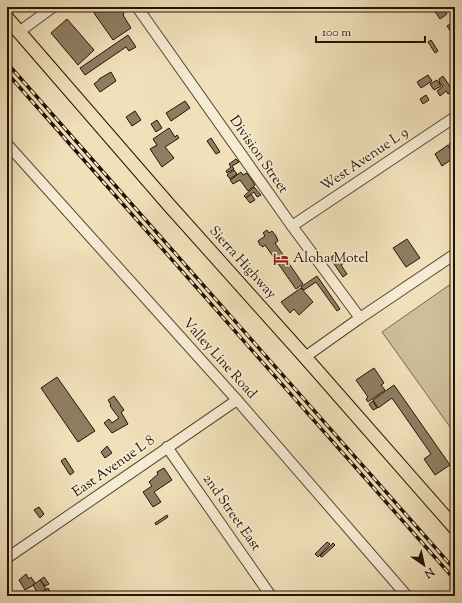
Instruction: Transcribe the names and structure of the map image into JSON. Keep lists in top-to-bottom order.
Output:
{
  "streets": {
    "main road": ["Sierra Highway"],
    "street": [
      "Division Street",
      "West Avenue L 9",
      "Valley Line Road",
      "East Avenue L 8",
      "2nd Street East"
    ]
  },
  "crossings": [
    ["Division Street", "West Avenue L 9"],
    ["Valley Line Road", "East Avenue L 8"],
    ["East Avenue L 8", "2nd Street East"]
  ],
  "places": {
    "hotel": ["Aloha Motel"]
  },
  "scale_bar": "100 m",
  "north": "bottom right"
}
